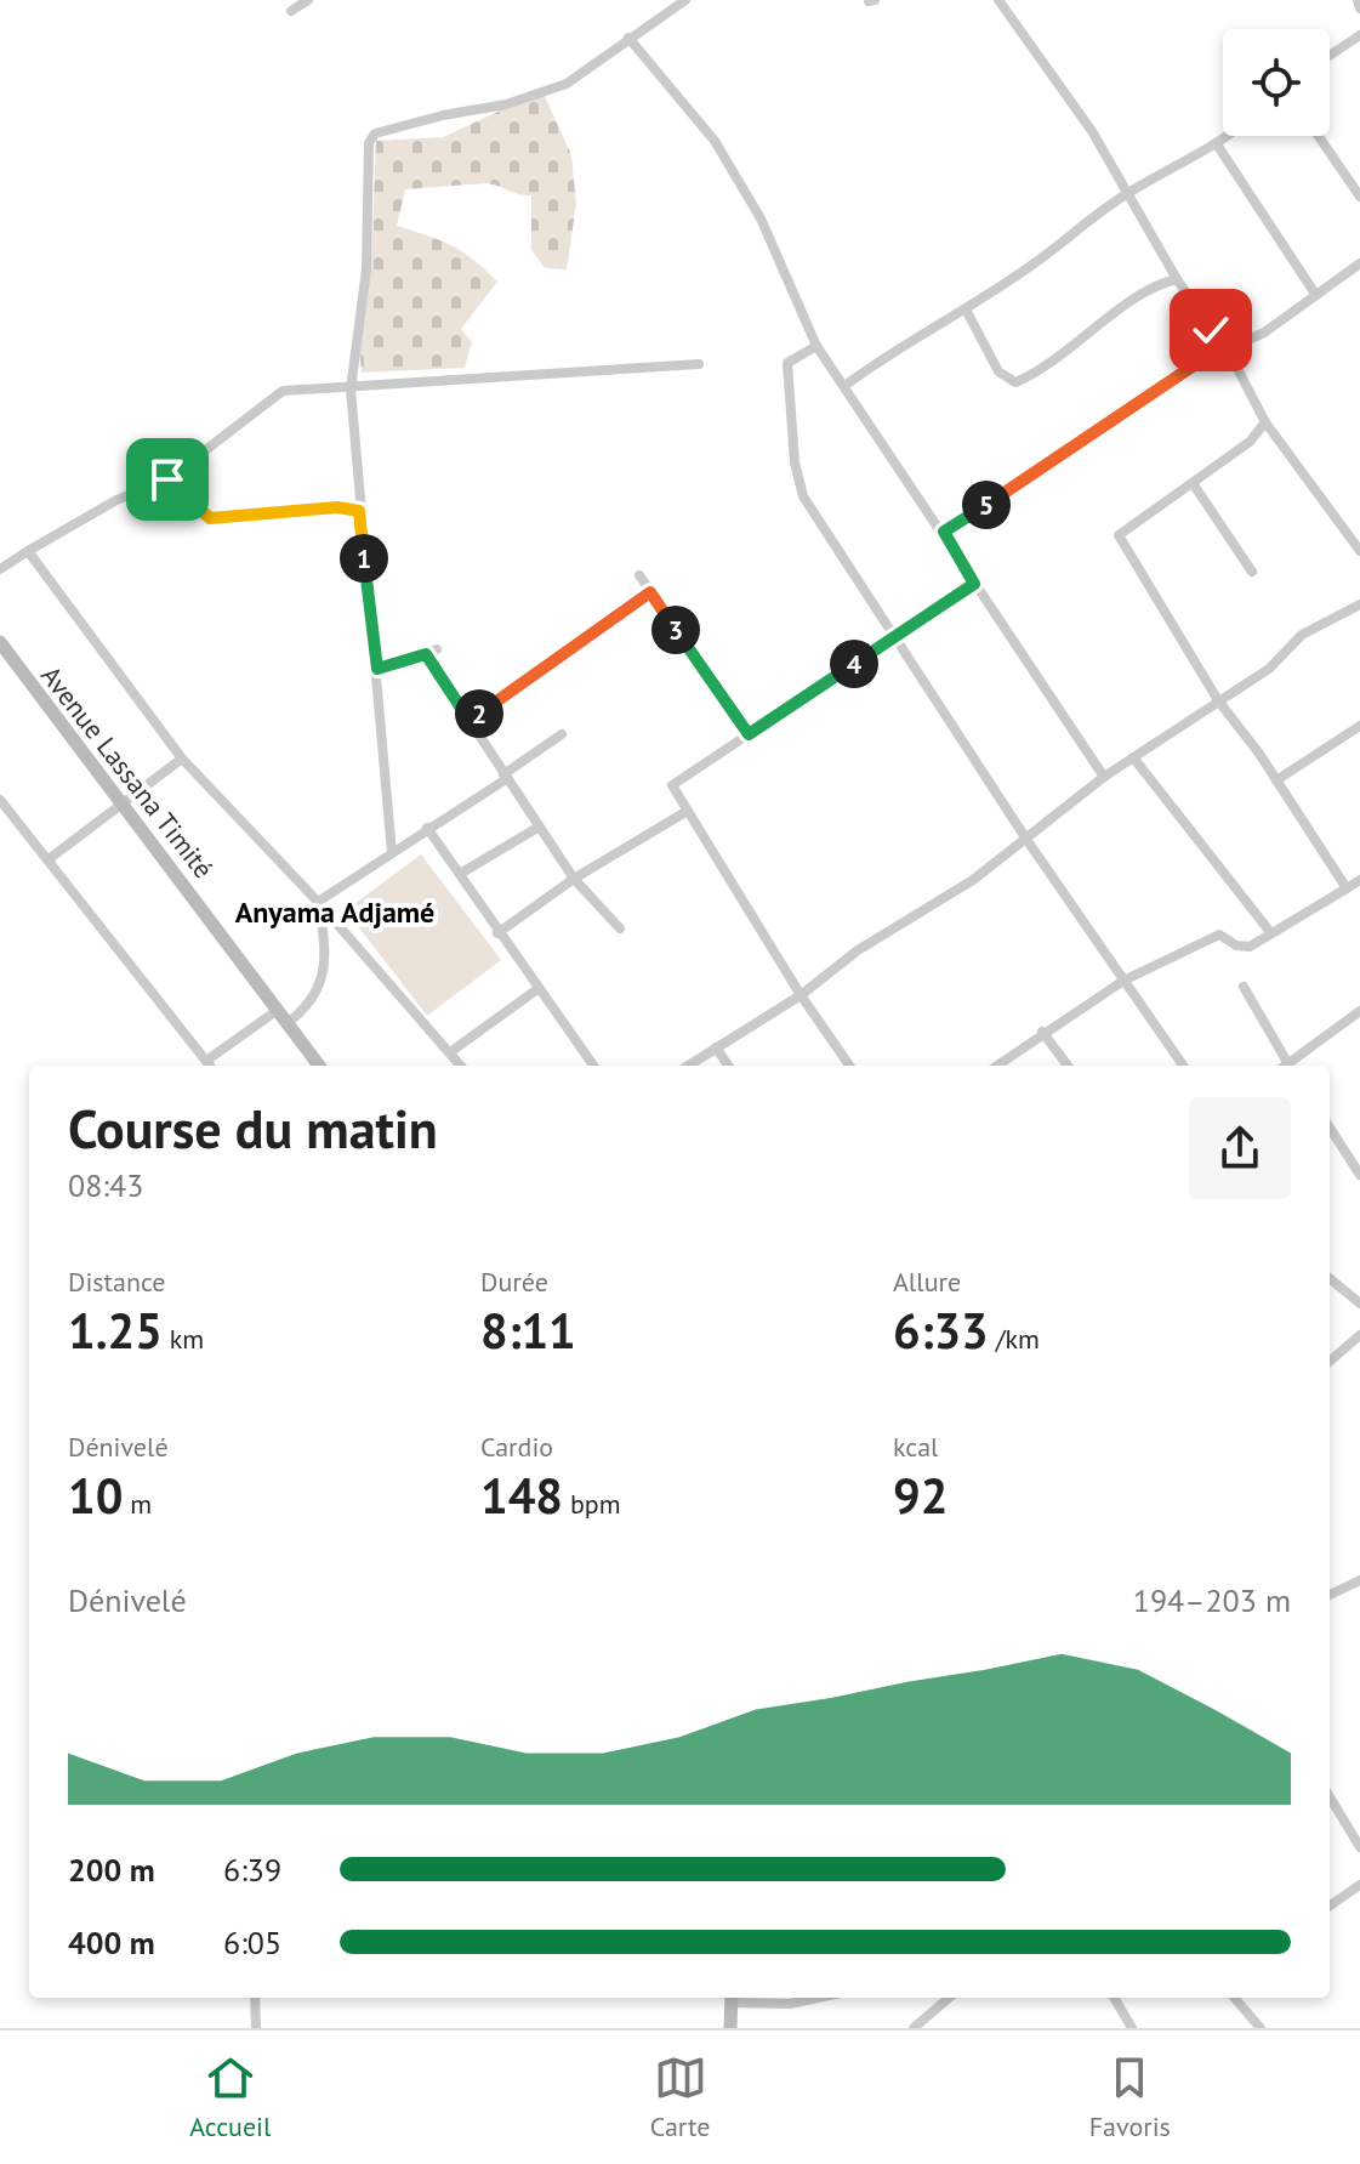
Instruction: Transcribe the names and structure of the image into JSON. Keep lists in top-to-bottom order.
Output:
{
  "streets": {
    "street": ["Avenue Lassana Timité"]
  },
  "districts": ["Anyama Adjamé"],
  "page": {
    "pins": [
      "5",
      "1",
      "3",
      "4",
      "2"
    ],
    "heading": ["Course du matin", "08:43"],
    "stats": [
      ["Distance", "1.25 km"],
      ["Durée", "8:11"],
      ["Allure", "6:33 /km"],
      ["Dénivelé", "10 m"],
      ["Cardio", "148 bpm"],
      ["kcal", "92"]
    ],
    "chart": ["Dénivelé", "194–203 m"],
    "list": [
      {
        "name": "200 m",
        "note": "6:39"
      },
      {
        "name": "400 m",
        "note": "6:05"
      }
    ],
    "tabs": ["Accueil", "Carte", "Favoris"]
  }
}
